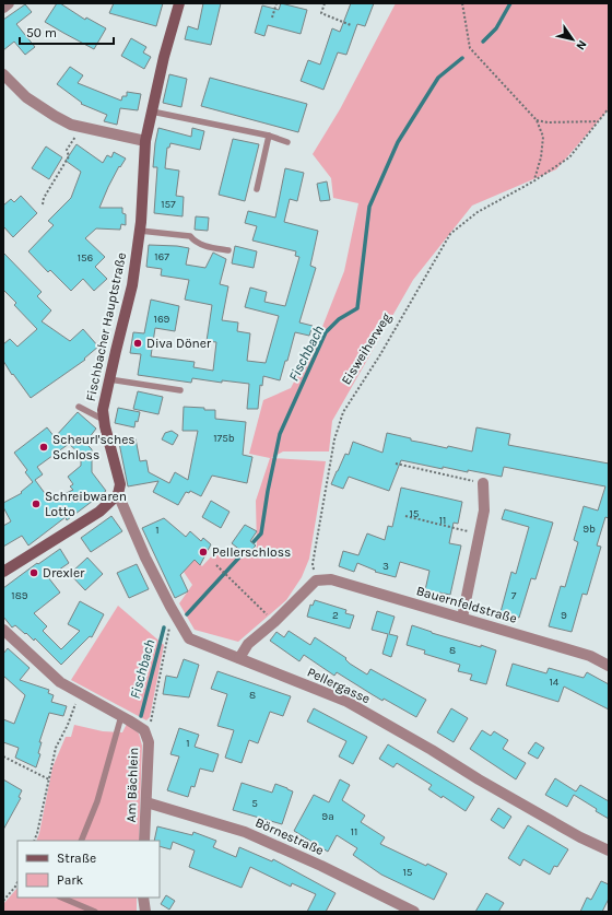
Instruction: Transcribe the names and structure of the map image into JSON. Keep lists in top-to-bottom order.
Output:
{
  "streets": {
    "main road": ["Fischbacher Hauptstraße"],
    "street": [
      "Bauernfeldstraße",
      "Pellergasse",
      "Am Bächlein",
      "Börnestraße"
    ],
    "path": ["Eisweiherweg"]
  },
  "crossings": [
    ["Fischbacher Hauptstraße", "Pellergasse"],
    ["Eisweiherweg", "Bauernfeldstraße"],
    ["Am Bächlein", "Börnestraße"]
  ],
  "water": ["Fischbach"],
  "places": [
    "Diva Döner",
    "Scheurl'sches Schloss",
    "Schreibwaren Lotto",
    "Pellerschloss",
    "Drexler"
  ],
  "house_numbers": [
    "157",
    "167",
    "156",
    "169",
    "175b",
    "15",
    "11",
    "9b",
    "1",
    "3",
    "189",
    "7",
    "2",
    "9",
    "8",
    "14",
    "8",
    "1",
    "5",
    "9a",
    "11",
    "15"
  ],
  "legend": ["Straße", "Park"],
  "scale_bar": "50 m",
  "north": "bottom right"
}
